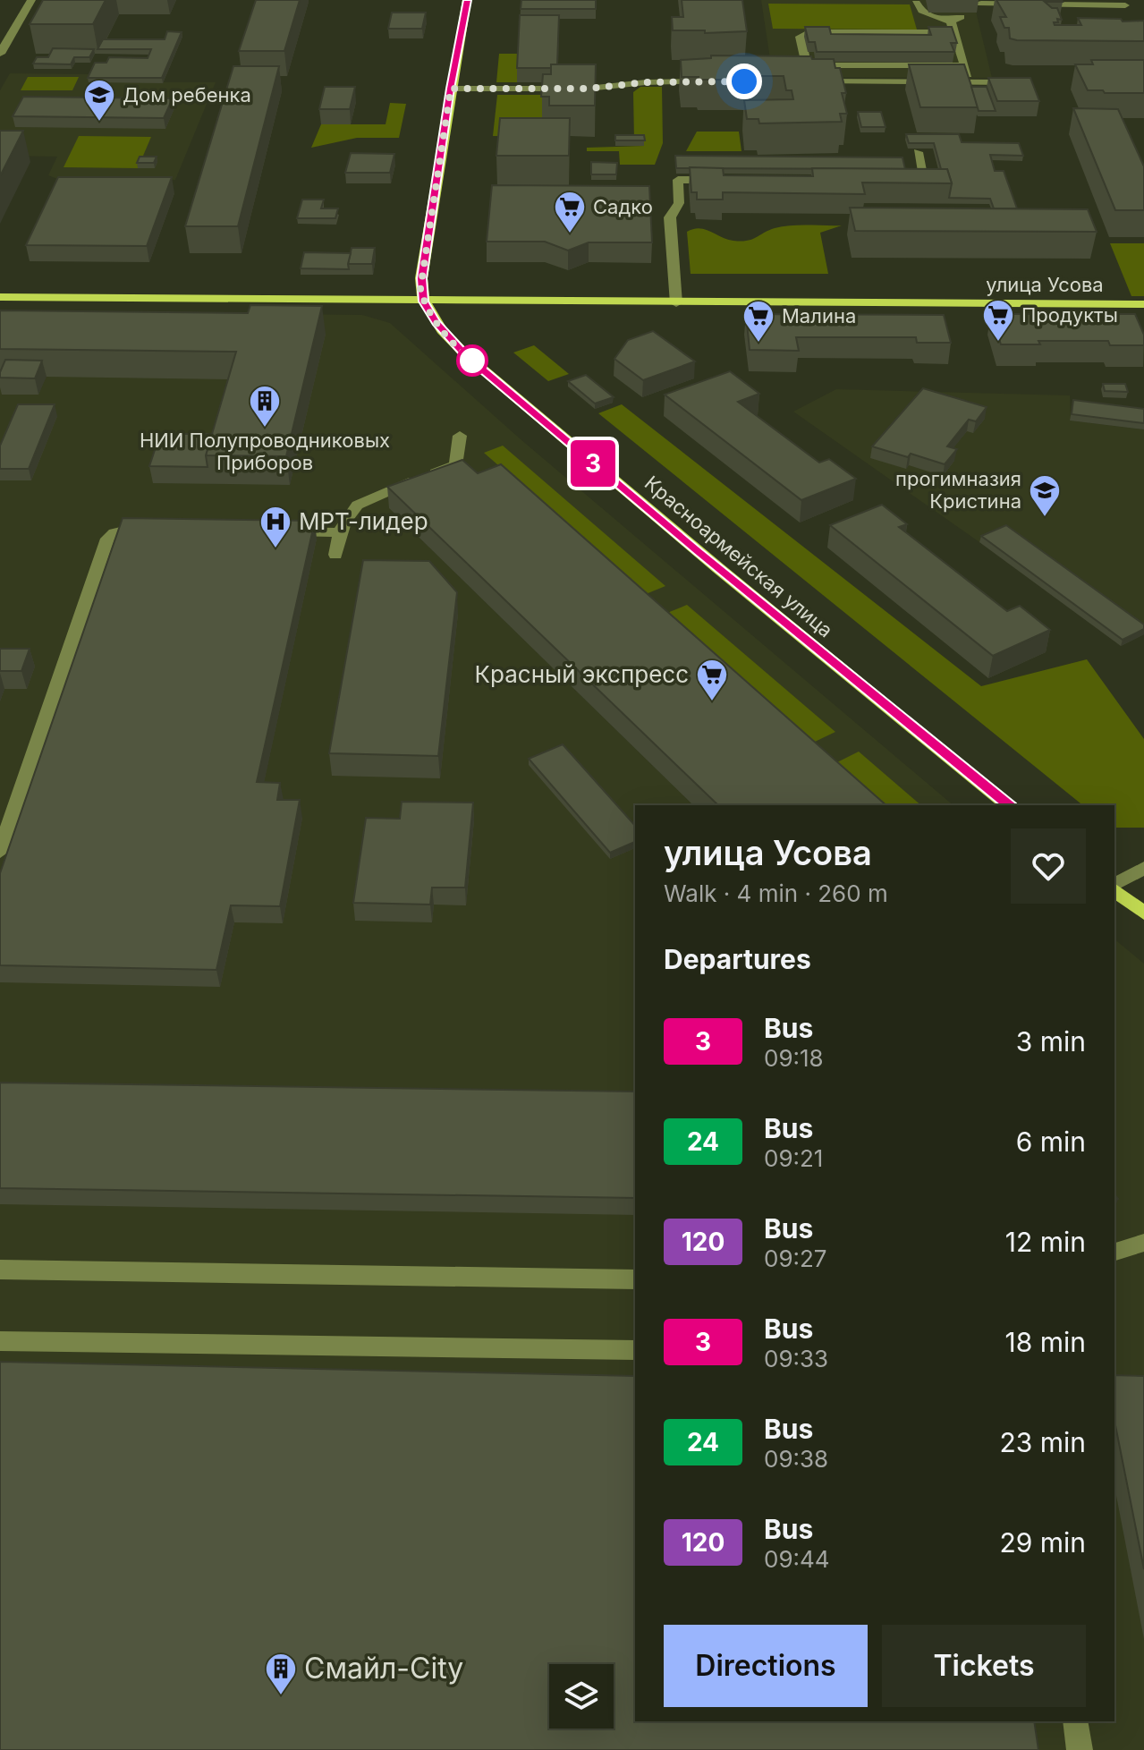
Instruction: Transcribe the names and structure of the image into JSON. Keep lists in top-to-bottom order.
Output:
{
  "streets": {
    "main road": ["улица Усова", "Красноармейская улица"]
  },
  "crossings": [
    ["улица Усова", "Красноармейская улица"]
  ],
  "places": {
    "school or university": ["Дом ребенка", "прогимназия Кристина"],
    "supermarket": [
      "Садко",
      "Продукты",
      "Малина",
      "Красный экспресс"
    ],
    "building": ["НИИ Полупроводниковых Приборов", "Смайл-City"],
    "hospital": ["МРТ-лидер"]
  },
  "lines": ["bus line 3"],
  "page": {
    "on_map": "3",
    "heading": [
      ["улица Усова", "Walk · 4 min · 260 m"],
      "Departures"
    ],
    "list": [
      {
        "mark": "3",
        "name": "Bus",
        "note": "09:18",
        "value": "3 min"
      },
      {
        "mark": "24",
        "name": "Bus",
        "note": "09:21",
        "value": "6 min"
      },
      {
        "mark": "120",
        "name": "Bus",
        "note": "09:27",
        "value": "12 min"
      },
      {
        "mark": "3",
        "name": "Bus",
        "note": "09:33",
        "value": "18 min"
      },
      {
        "mark": "24",
        "name": "Bus",
        "note": "09:38",
        "value": "23 min"
      },
      {
        "mark": "120",
        "name": "Bus",
        "note": "09:44",
        "value": "29 min"
      }
    ],
    "buttons": ["Directions", "Tickets"]
  }
}
